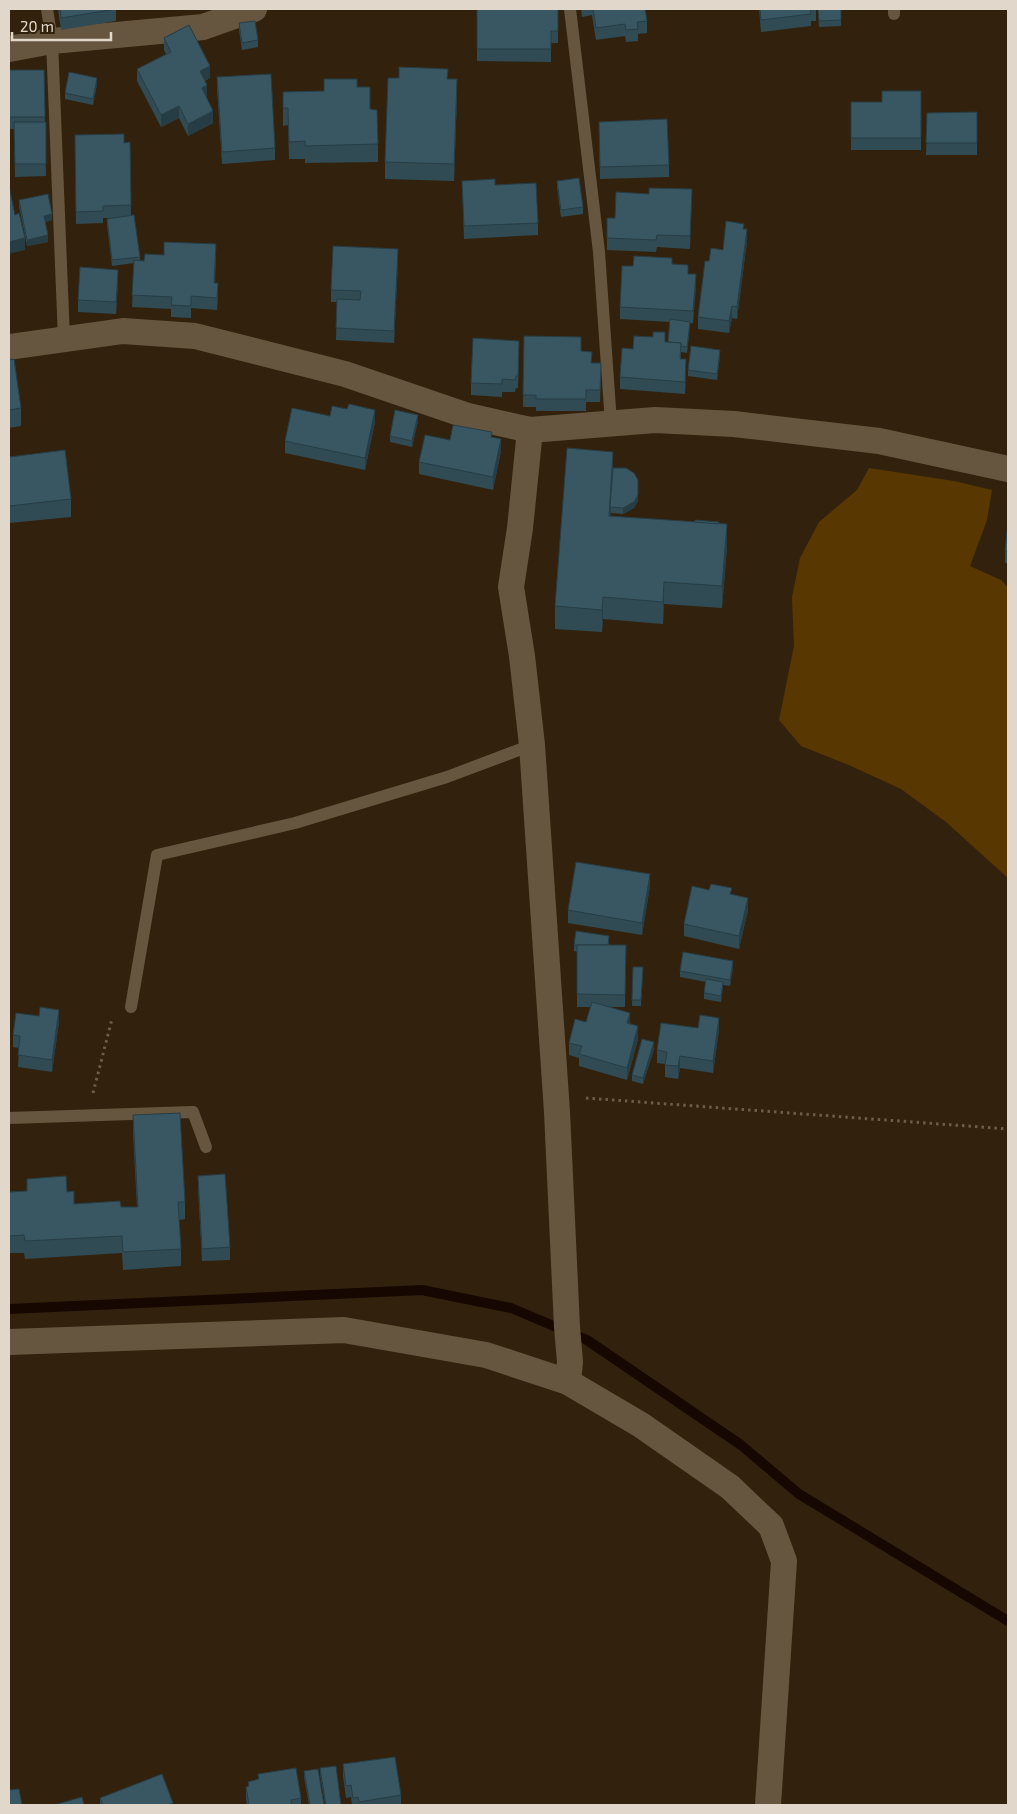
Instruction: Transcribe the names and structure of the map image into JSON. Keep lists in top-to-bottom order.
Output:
{
  "scale_bar": "20 m"
}
